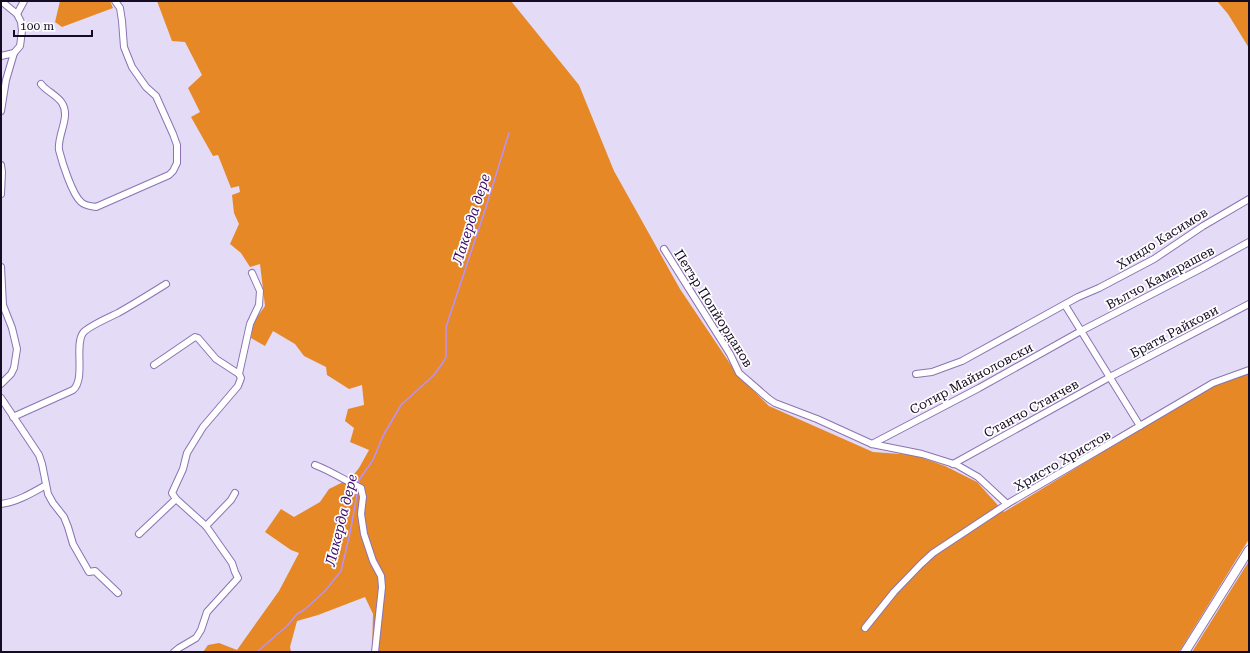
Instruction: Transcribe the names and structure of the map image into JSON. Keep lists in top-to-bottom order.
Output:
{
  "streets": {
    "street": [
      "Хиндо Касимов",
      "Вълчо Камарашев",
      "Петър Попйорданов",
      "Братя Райкови",
      "Сотир Майноловски",
      "Станчо Станчев",
      "Христо Христов"
    ]
  },
  "crossings": [
    ["Вълчо Камарашев", "Сотир Майноловски"],
    ["Петър Попйорданов", "Сотир Майноловски"],
    ["Петър Попйорданов", "Станчо Станчев"],
    ["Петър Попйорданов", "Христо Христов"],
    ["Братя Райкови", "Станчо Станчев"],
    ["Станчо Станчев", "Христо Христов"]
  ],
  "water": ["Лакерда дере"],
  "scale_bar": "100 m"
}
